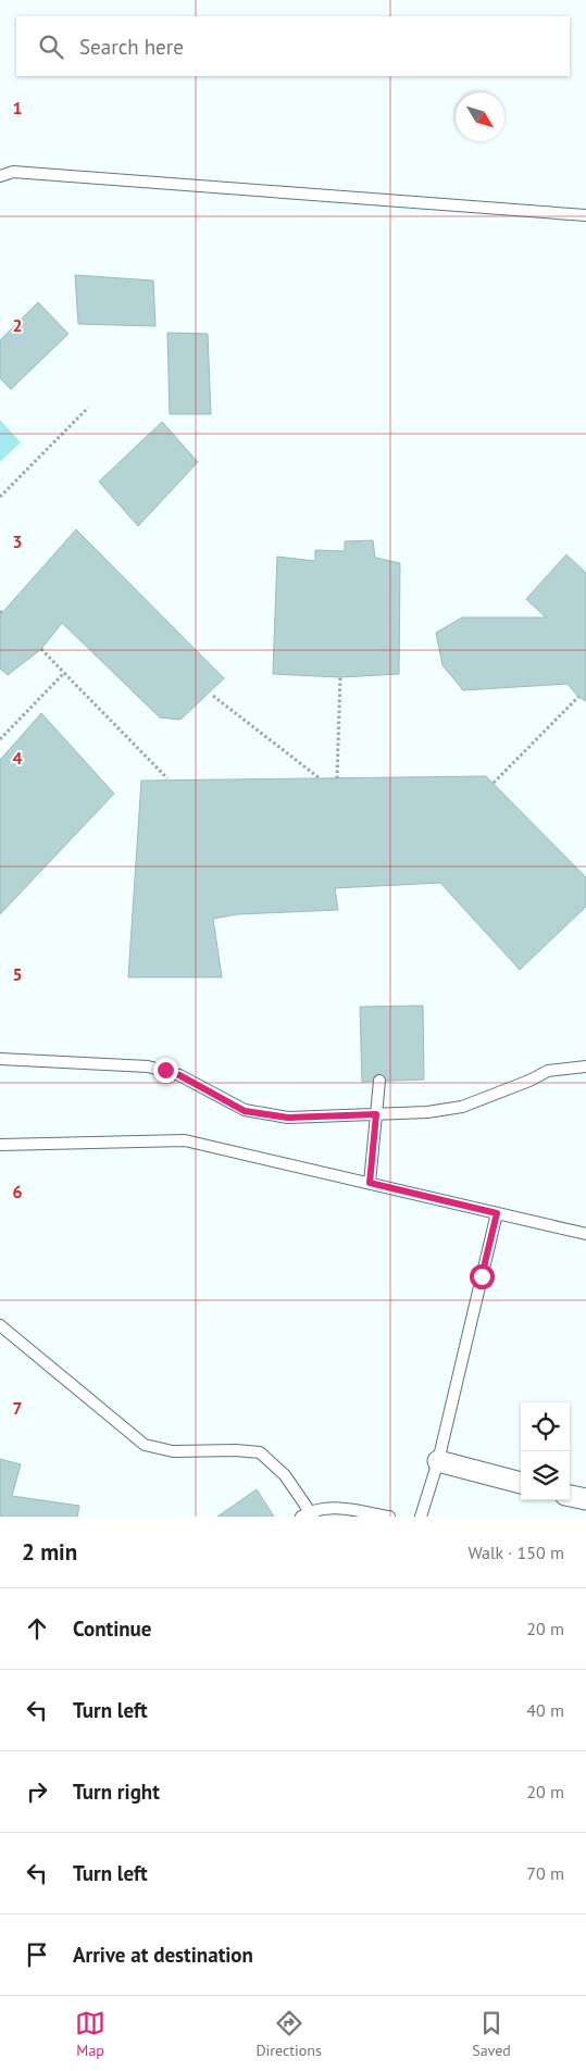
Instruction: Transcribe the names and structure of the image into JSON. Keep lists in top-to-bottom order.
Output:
{
  "north": "bottom right",
  "page": {
    "search": "Search here",
    "heading": ["2 min", "Walk · 150 m"],
    "list": [
      ["Continue", "20 m"],
      ["Turn left", "40 m"],
      ["Turn right", "20 m"],
      ["Turn left", "70 m"],
      "Arrive at destination"
    ],
    "nav": ["Map", "Directions", "Saved"]
  },
  "grid": {
    "rows": [
      "1",
      "2",
      "3",
      "4",
      "5",
      "6",
      "7"
    ]
  }
}
